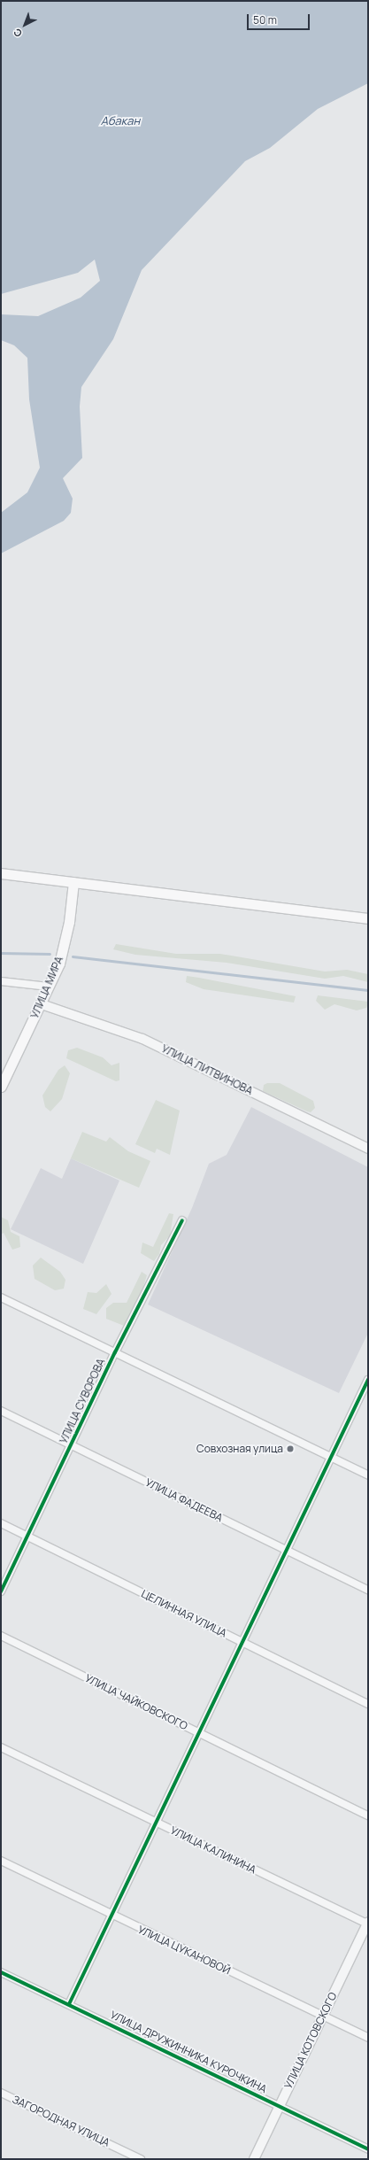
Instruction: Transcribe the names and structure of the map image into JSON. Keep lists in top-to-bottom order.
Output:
{
  "streets": {
    "main road": ["УЛИЦА МИРА"],
    "street": [
      "УЛИЦА ЛИТВИНОВА",
      "УЛИЦА СУВОРОВА",
      "УЛИЦА ФАДЕЕВА",
      "ЦЕЛИННАЯ УЛИЦА",
      "УЛИЦА ЧАЙКОВСКОГО",
      "УЛИЦА КАЛИНИНА",
      "УЛИЦА ЦУКАНОВОЙ",
      "УЛИЦА КОТОВСКОГО",
      "УЛИЦА ДРУЖИННИКА КУРОЧКИНА",
      "ЗАГОРОДНАЯ УЛИЦА"
    ]
  },
  "crossings": [
    ["УЛИЦА МИРА", "УЛИЦА ЛИТВИНОВА"],
    ["УЛИЦА СУВОРОВА", "УЛИЦА ФАДЕЕВА"],
    ["УЛИЦА СУВОРОВА", "ЦЕЛИННАЯ УЛИЦА"],
    ["УЛИЦА КАЛИНИНА", "УЛИЦА КОТОВСКОГО"],
    ["УЛИЦА ЦУКАНОВОЙ", "УЛИЦА КОТОВСКОГО"],
    ["УЛИЦА КОТОВСКОГО", "УЛИЦА ДРУЖИННИКА КУРОЧКИНА"]
  ],
  "water": ["Абакан"],
  "places": ["Совхозная улица"],
  "scale_bar": "50 m",
  "north": "bottom left"
}
